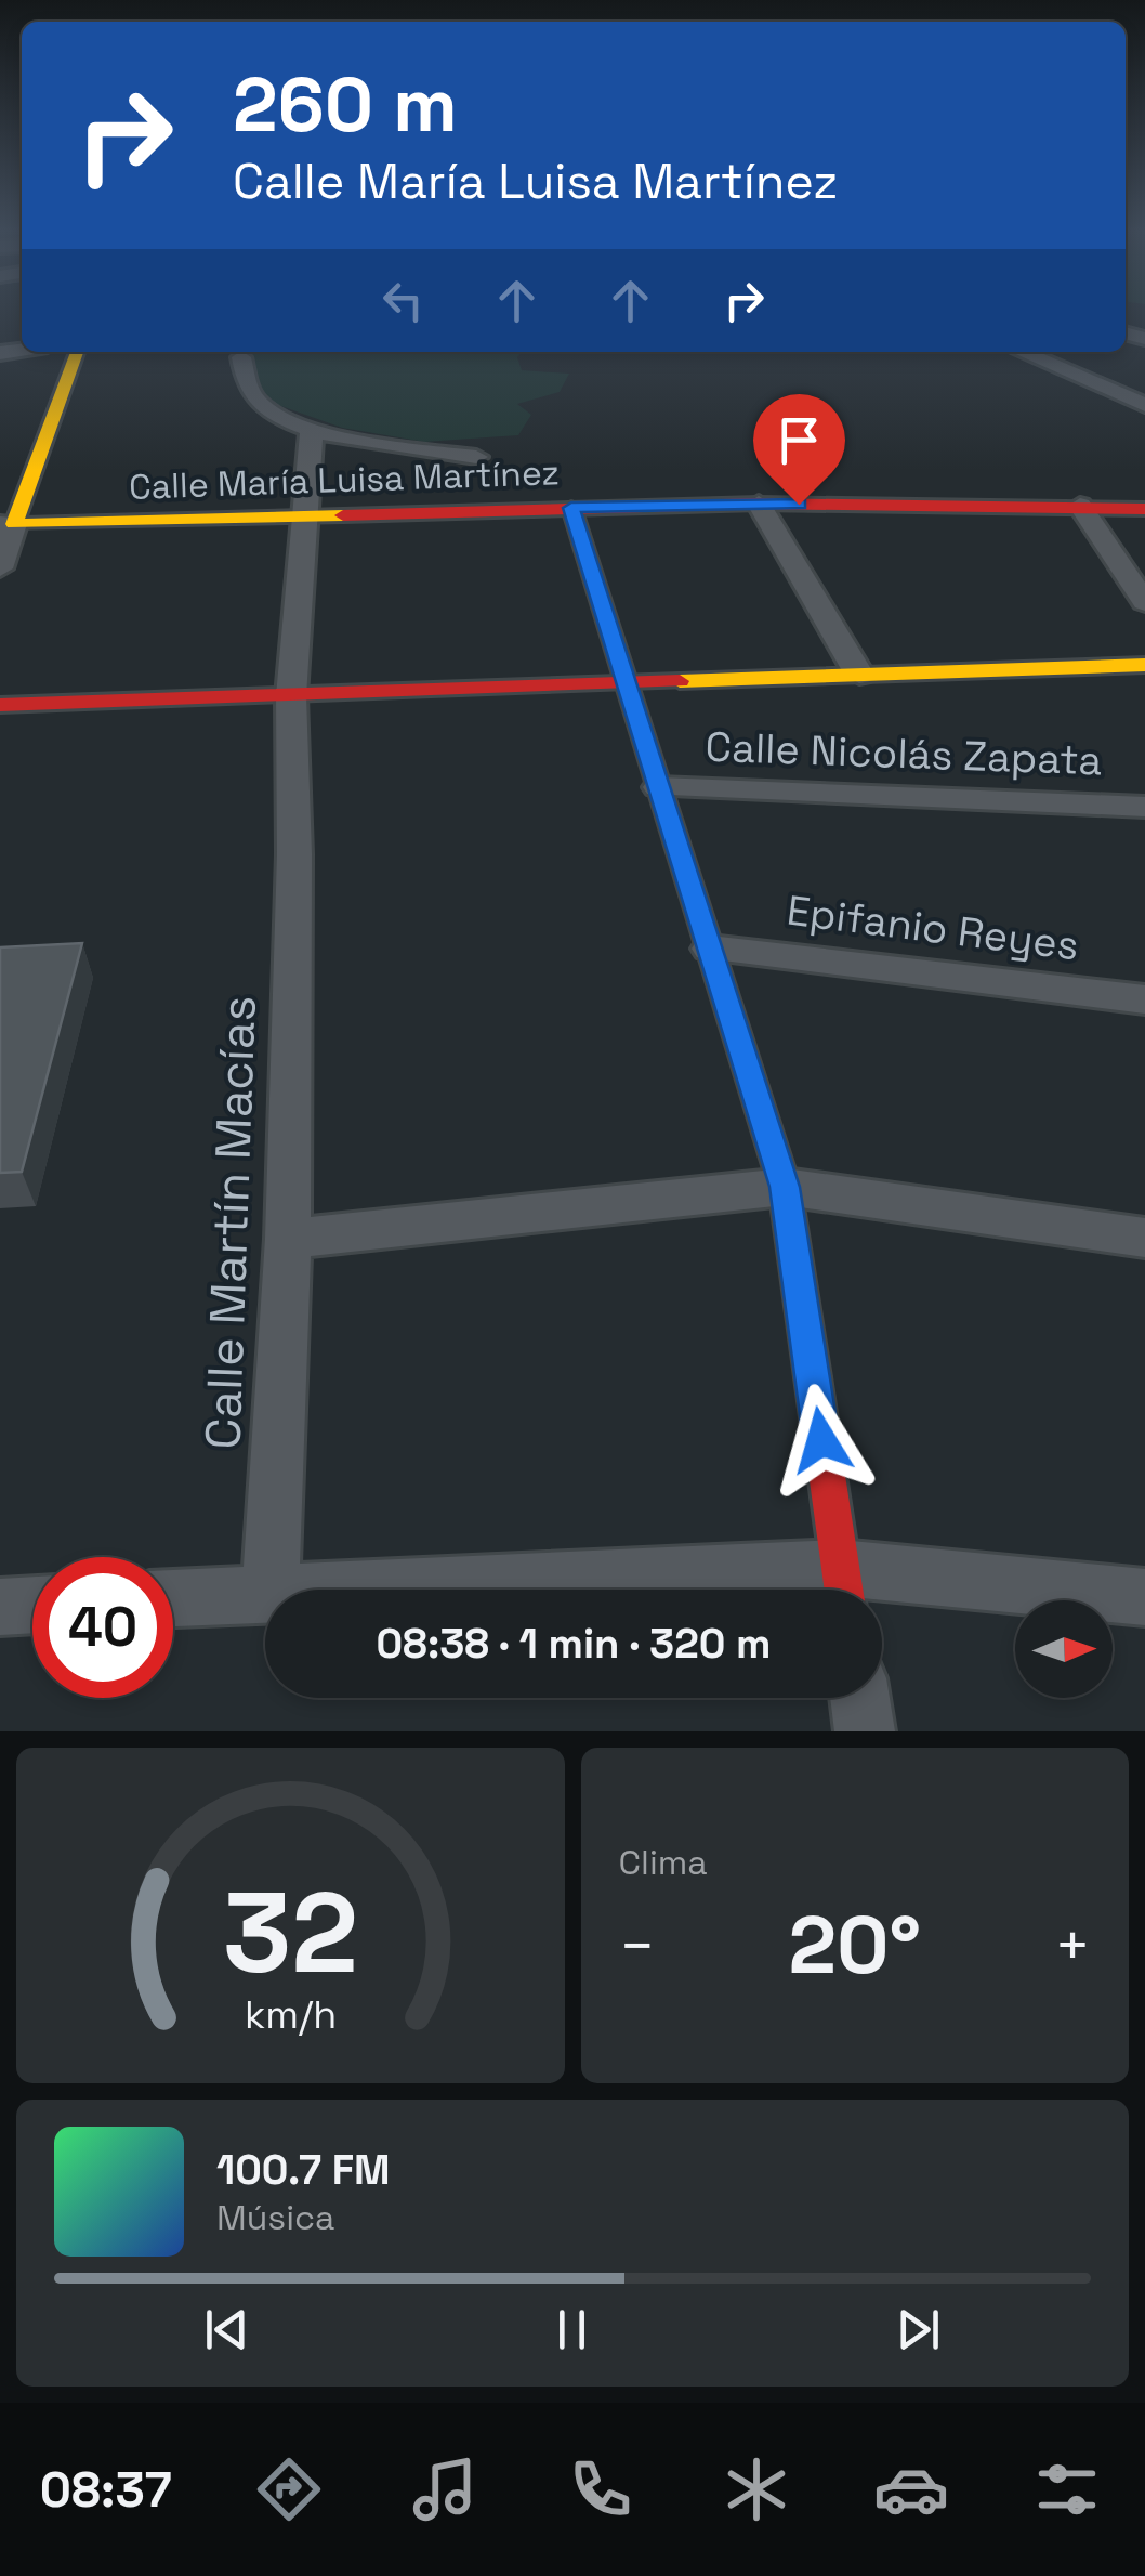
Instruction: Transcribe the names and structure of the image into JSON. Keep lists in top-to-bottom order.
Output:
{
  "streets": {
    "street": [
      "Calle María Luisa Martínez",
      "Calle Nicolás Zapata",
      "Epifanio Reyes",
      "Calle Martín Macías"
    ]
  },
  "crossings": [
    ["Calle María Luisa Martínez", "Calle Martín Macías"]
  ],
  "north": "right",
  "page": {
    "turn": ["260 m", "Calle María Luisa Martínez"],
    "limit": "40",
    "trip": "08:38 · 1 min · 320 m",
    "tile": "Clima",
    "heat": ["−", "20°", "+"],
    "song": ["100.7 FM", "Música"],
    "tabs": "08:37",
    "gauge": ["32", "km/h"]
  }
}
